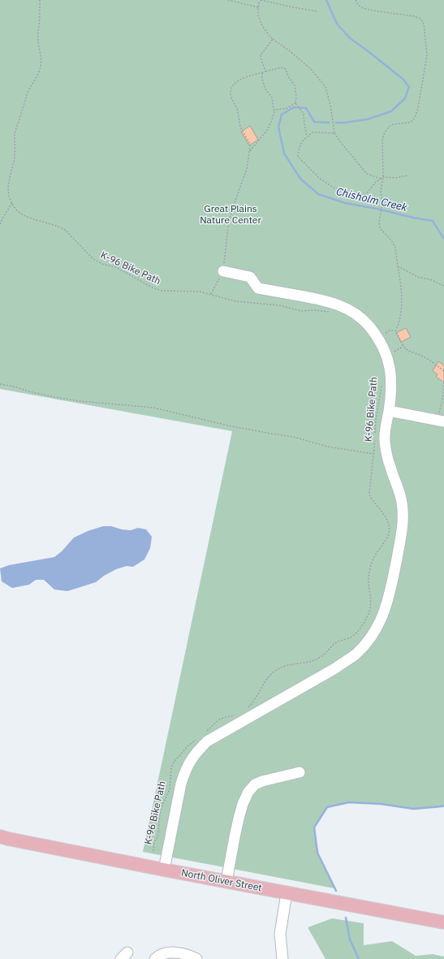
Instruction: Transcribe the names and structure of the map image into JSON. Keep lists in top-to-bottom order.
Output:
{
  "streets": {
    "main road": ["North Oliver Street"],
    "path": ["K-96 Bike Path"]
  },
  "water": ["Chisholm Creek"],
  "parks": ["Great Plains Nature Center"]
}
